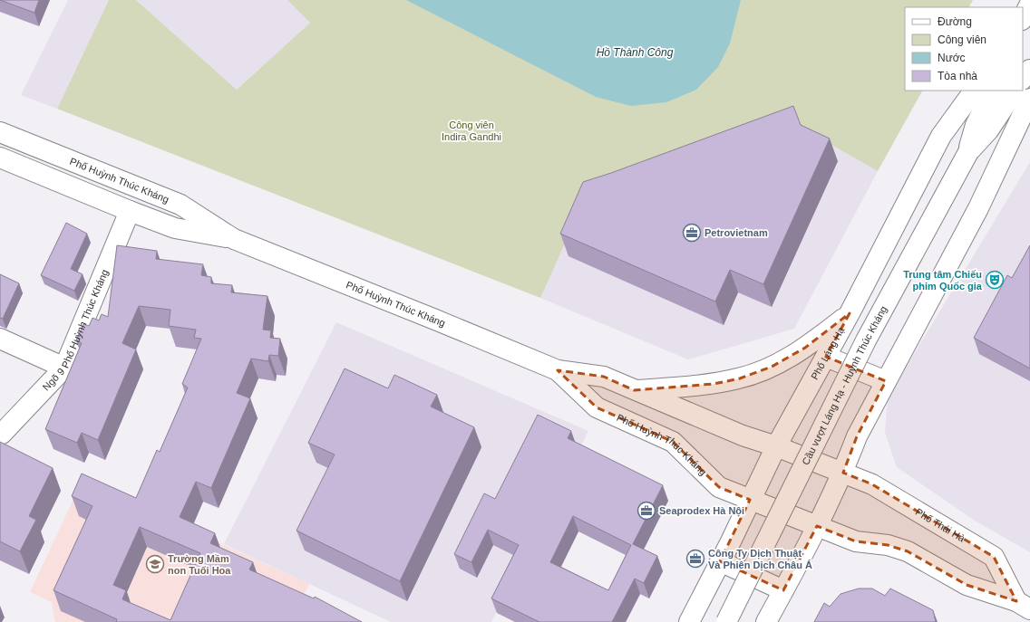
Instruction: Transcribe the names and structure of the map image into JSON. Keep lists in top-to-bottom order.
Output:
{
  "streets": {
    "main road": [
      "Phố Huỳnh Thúc Kháng",
      "Ngõ 9 Phố Huỳnh Thúc Kháng",
      "Phố Láng Hạ",
      "Cầu vượt Láng Hạ - Huỳnh Thúc Kháng",
      "Phố Thái Hà"
    ]
  },
  "crossings": [
    ["Phố Huỳnh Thúc Kháng", "Ngõ 9 Phố Huỳnh Thúc Kháng"],
    ["Phố Huỳnh Thúc Kháng", "Phố Láng Hạ"],
    ["Phố Huỳnh Thúc Kháng", "Phố Thái Hà"],
    ["Phố Láng Hạ", "Phố Thái Hà"]
  ],
  "water": ["Hồ Thành Công"],
  "parks": ["Công viên Indira Gandhi"],
  "places": {
    "office": ["Petrovietnam", "Seaprodex Hà Nội", "Công Ty Dịch Thuật Và Phiên Dịch Châu Á"],
    "theatre": ["Trung tâm Chiếu phim Quốc gia"],
    "school or university": ["Trường Mầm non Tuổi Hoa"]
  },
  "legend": [
    "Đường",
    "Công viên",
    "Nước",
    "Tòa nhà"
  ]
}
